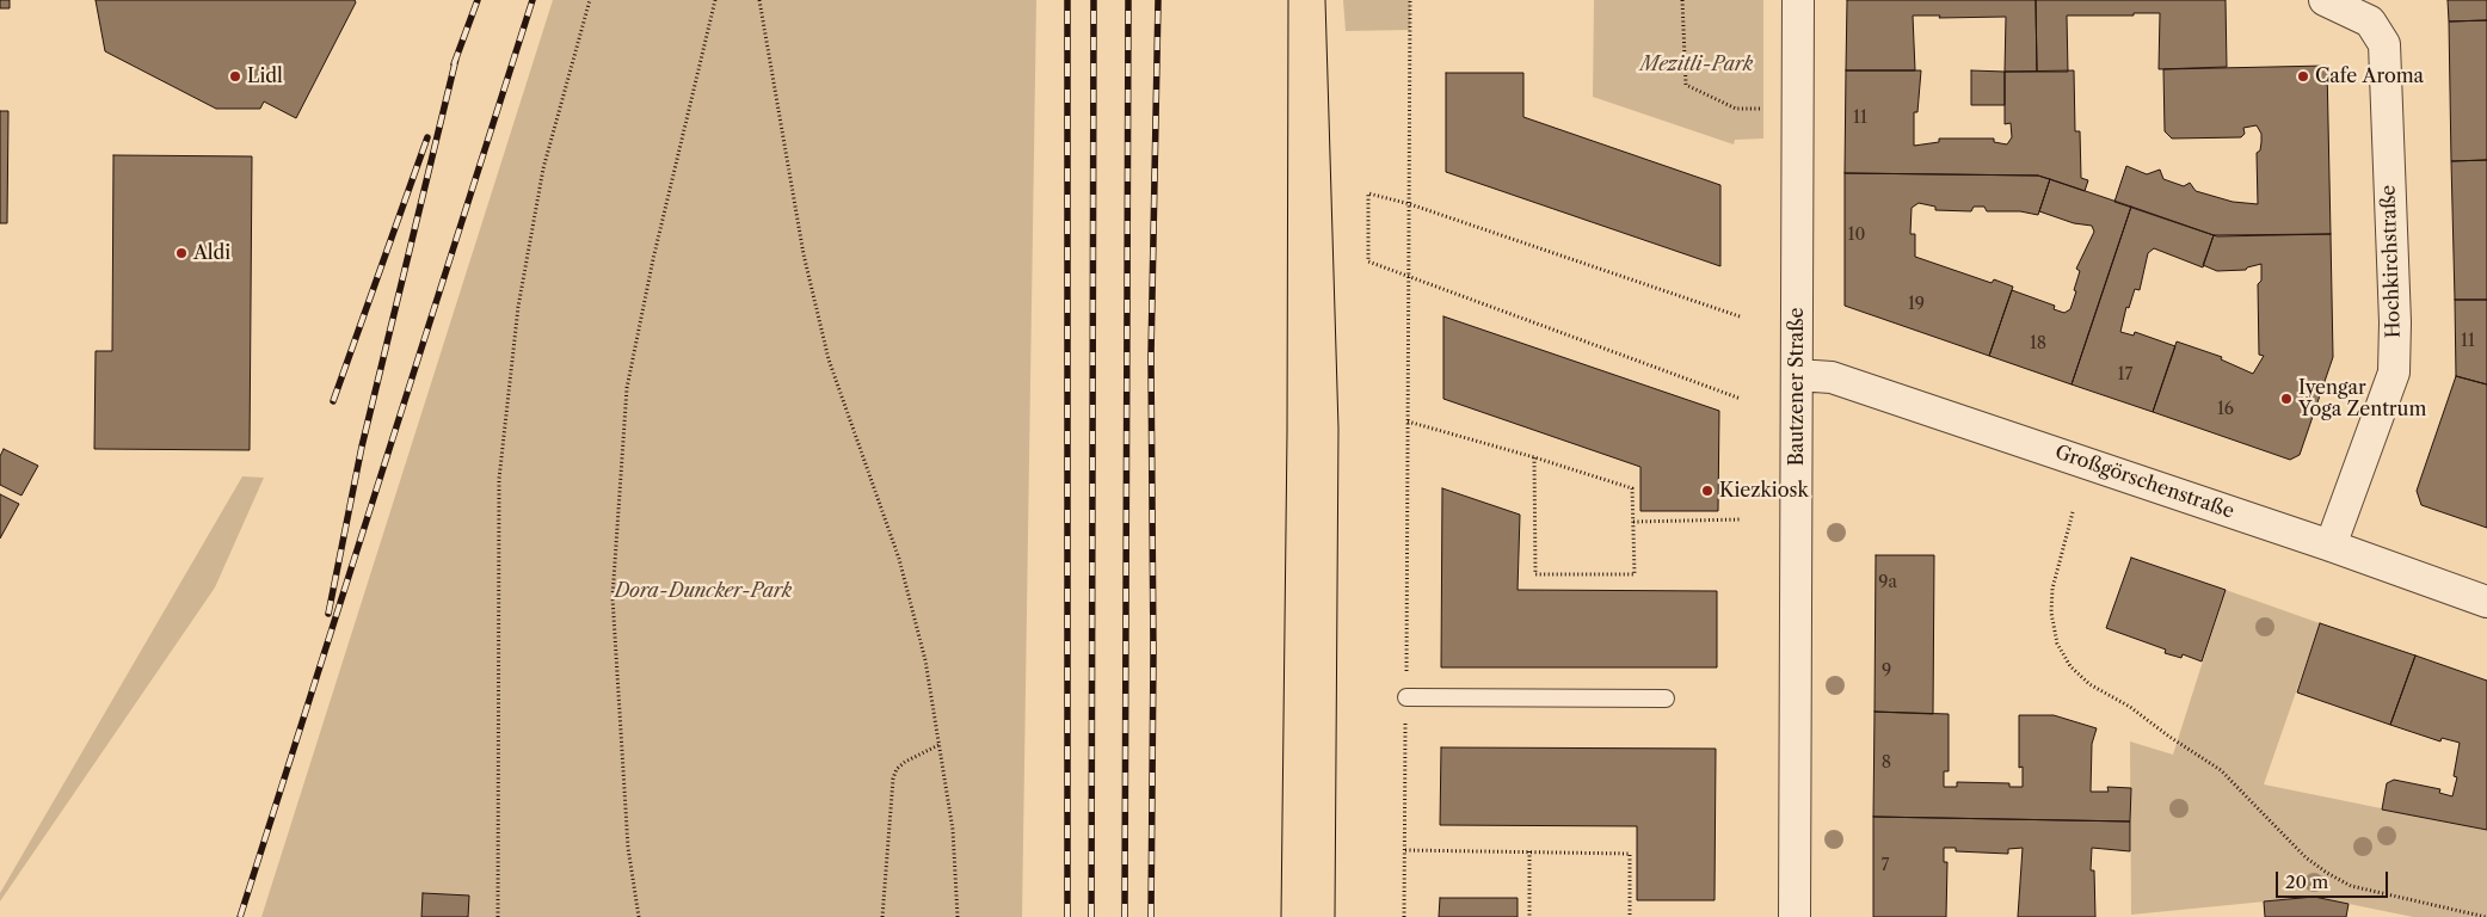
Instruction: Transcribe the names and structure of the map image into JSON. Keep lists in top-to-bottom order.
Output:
{
  "streets": {
    "street": ["Hochkirchstraße", "Bautzener Straße", "Großgörschenstraße"]
  },
  "crossings": [
    ["Hochkirchstraße", "Großgörschenstraße"],
    ["Bautzener Straße", "Großgörschenstraße"]
  ],
  "parks": ["Mezitli-Park", "Dora-Duncker-Park"],
  "places": [
    "Lidl",
    "Cafe Aroma",
    "Aldi",
    "Iyengar Yoga Zentrum",
    "Kiezkiosk"
  ],
  "house_numbers": [
    "11",
    "10",
    "19",
    "11",
    "18",
    "17",
    "16",
    "9a",
    "9",
    "8",
    "7"
  ],
  "scale_bar": "20 m"
}
